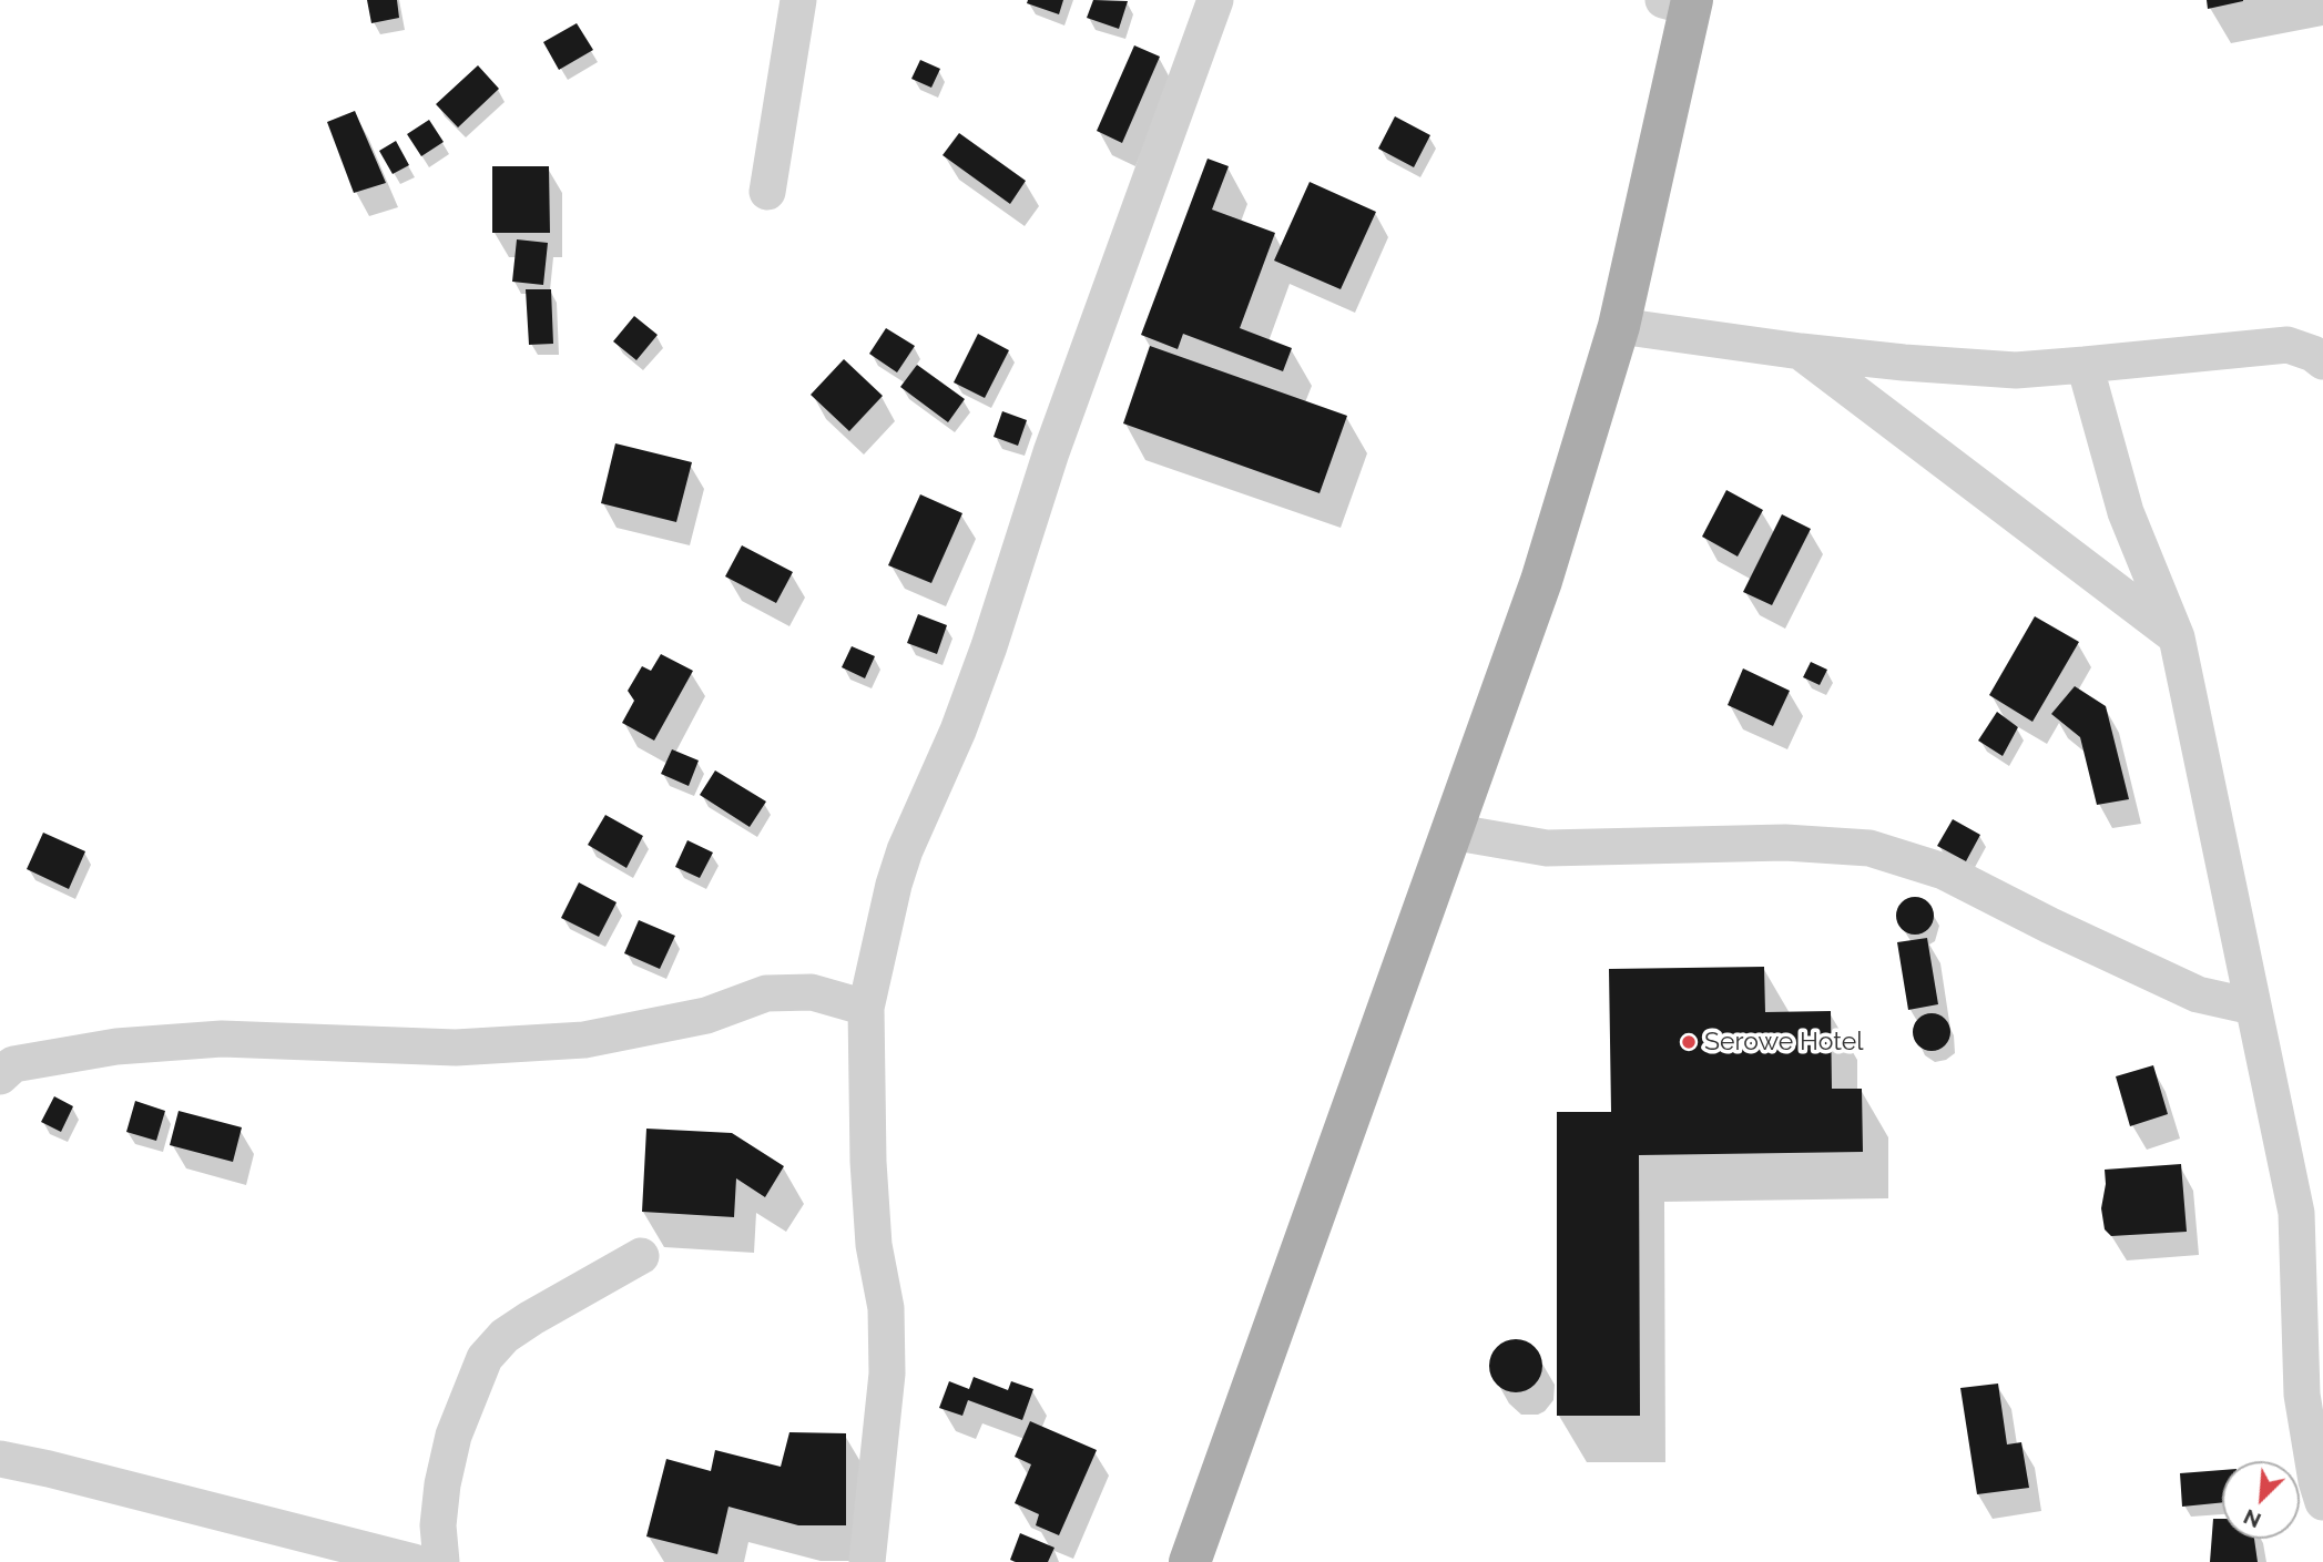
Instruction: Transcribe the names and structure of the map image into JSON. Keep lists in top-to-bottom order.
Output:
{
  "places": ["Serowe Hotel"],
  "north": "bottom left"
}
